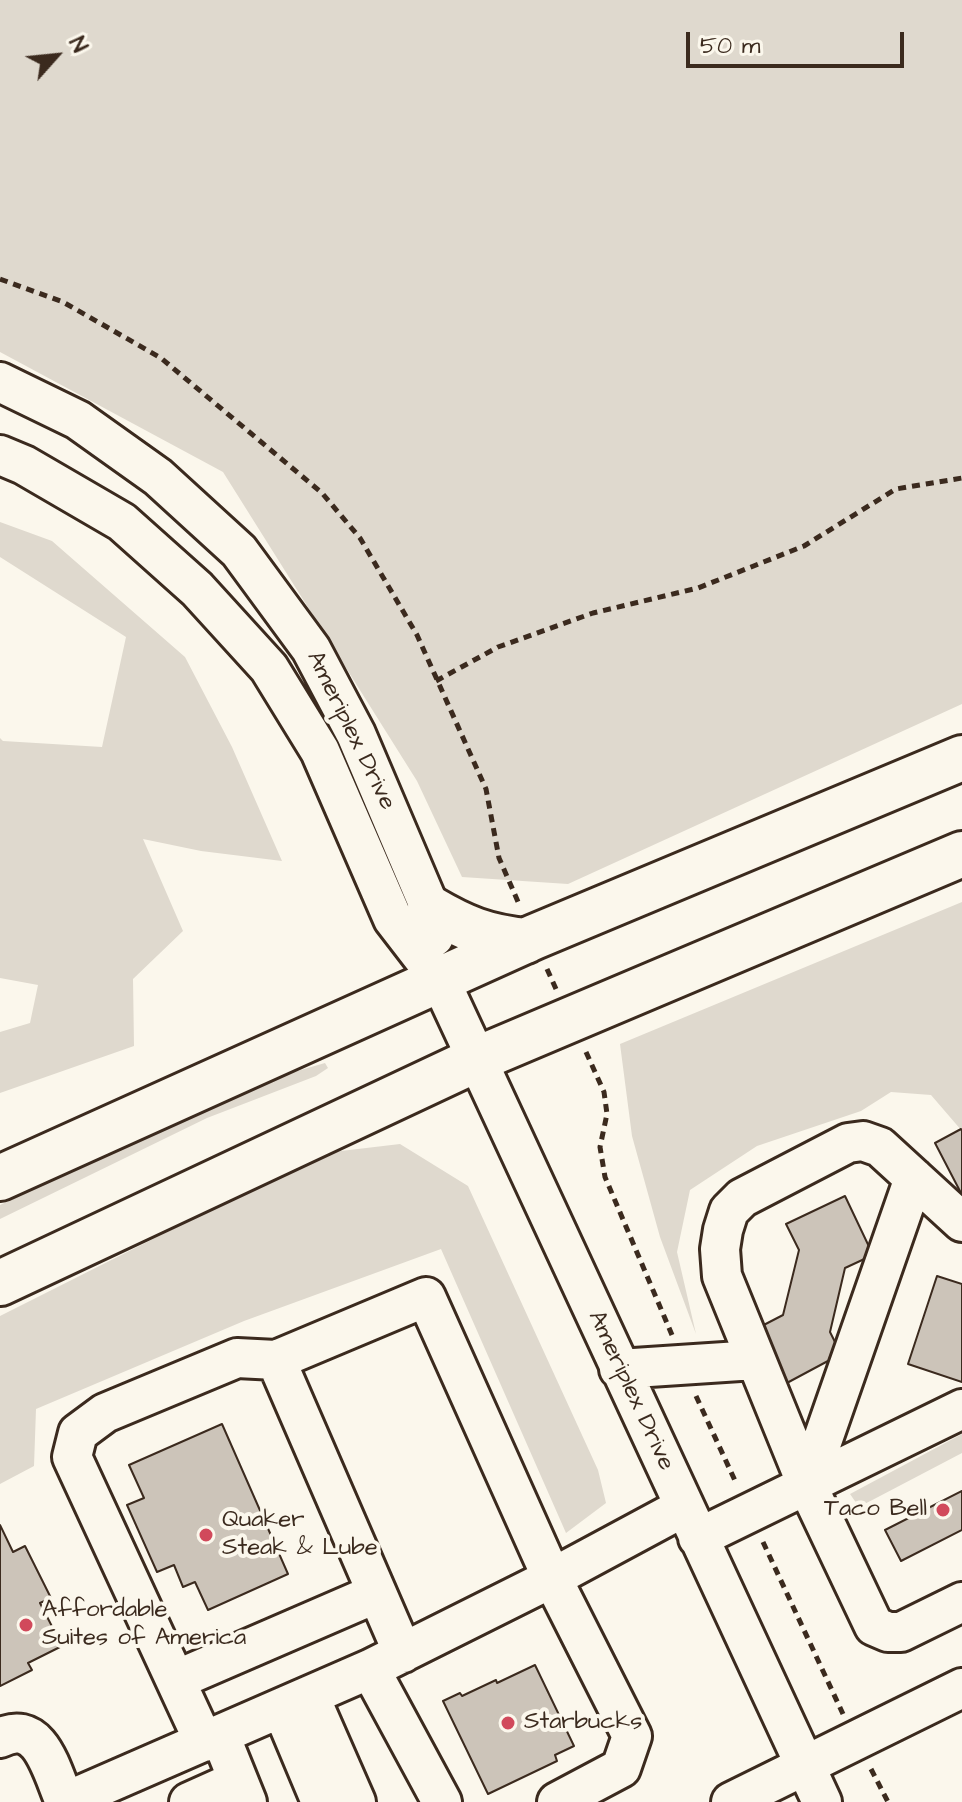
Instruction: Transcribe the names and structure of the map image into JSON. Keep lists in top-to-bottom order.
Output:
{
  "streets": {
    "street": ["Ameriplex Drive"]
  },
  "places": [
    "Taco Bell",
    "Quaker Steak & Lube",
    "Affordable Suites of America",
    "Starbucks"
  ],
  "scale_bar": "50 m",
  "north": "top right"
}
